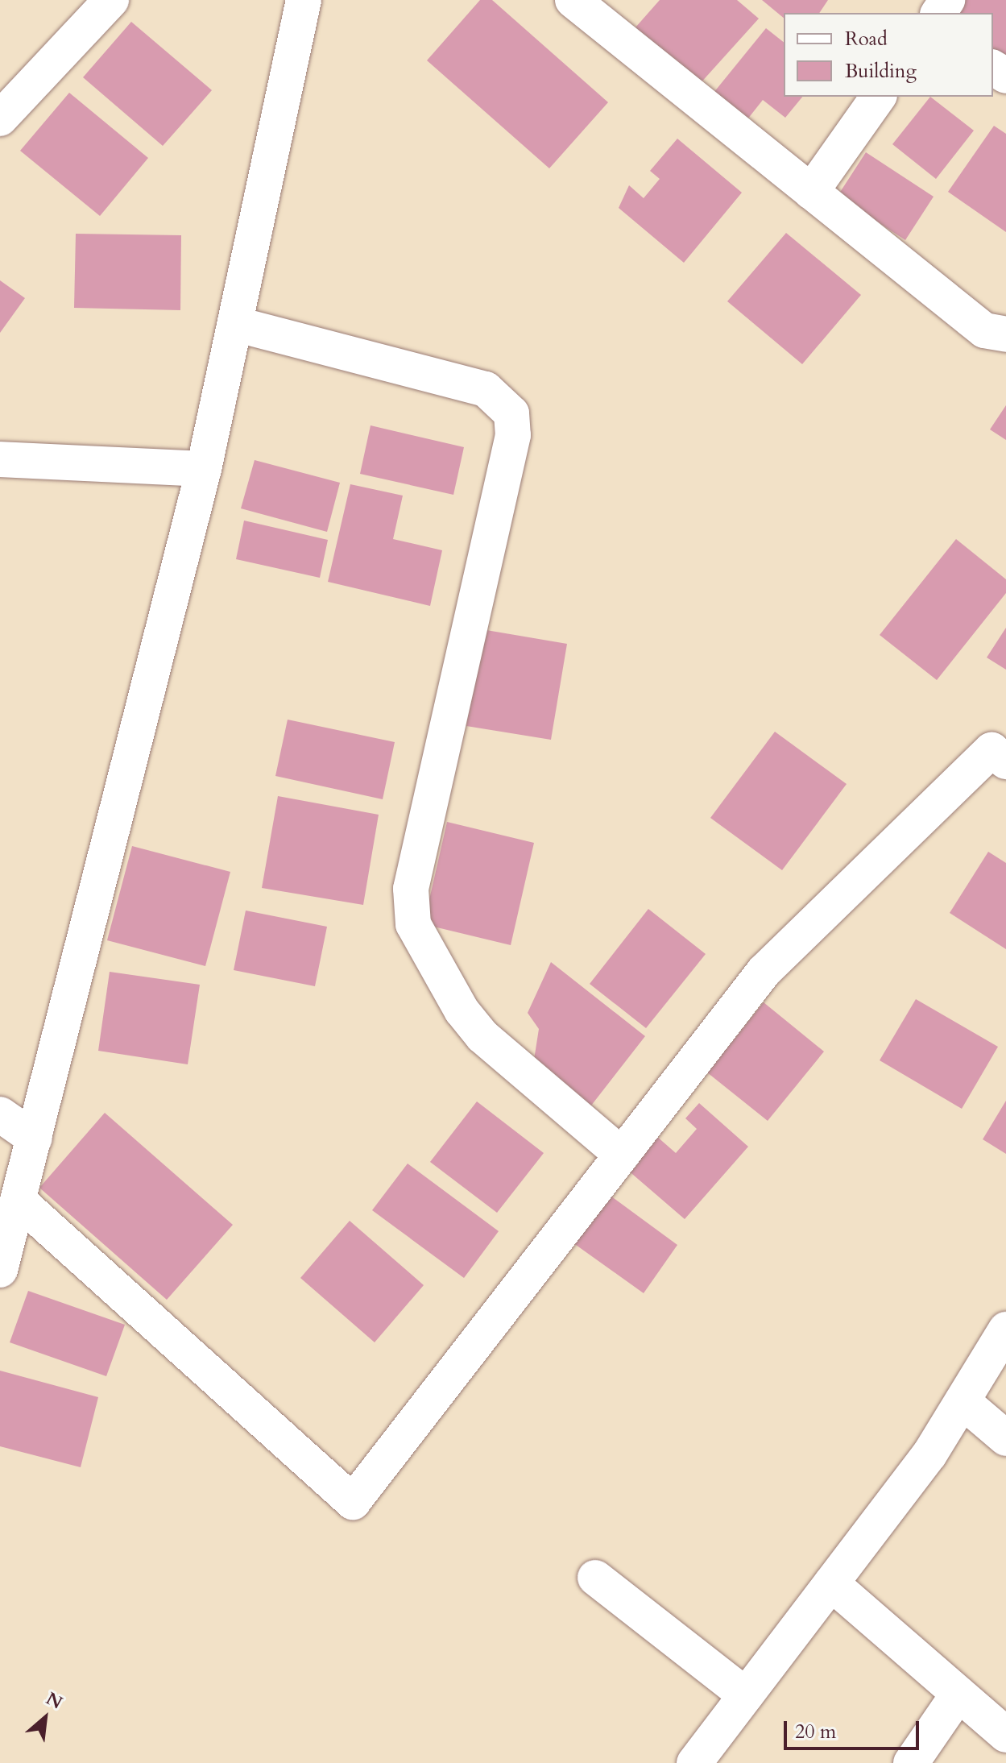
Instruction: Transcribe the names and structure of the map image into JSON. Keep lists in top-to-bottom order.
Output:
{
  "legend": ["Road", "Building"],
  "scale_bar": "20 m",
  "north": "top right"
}
